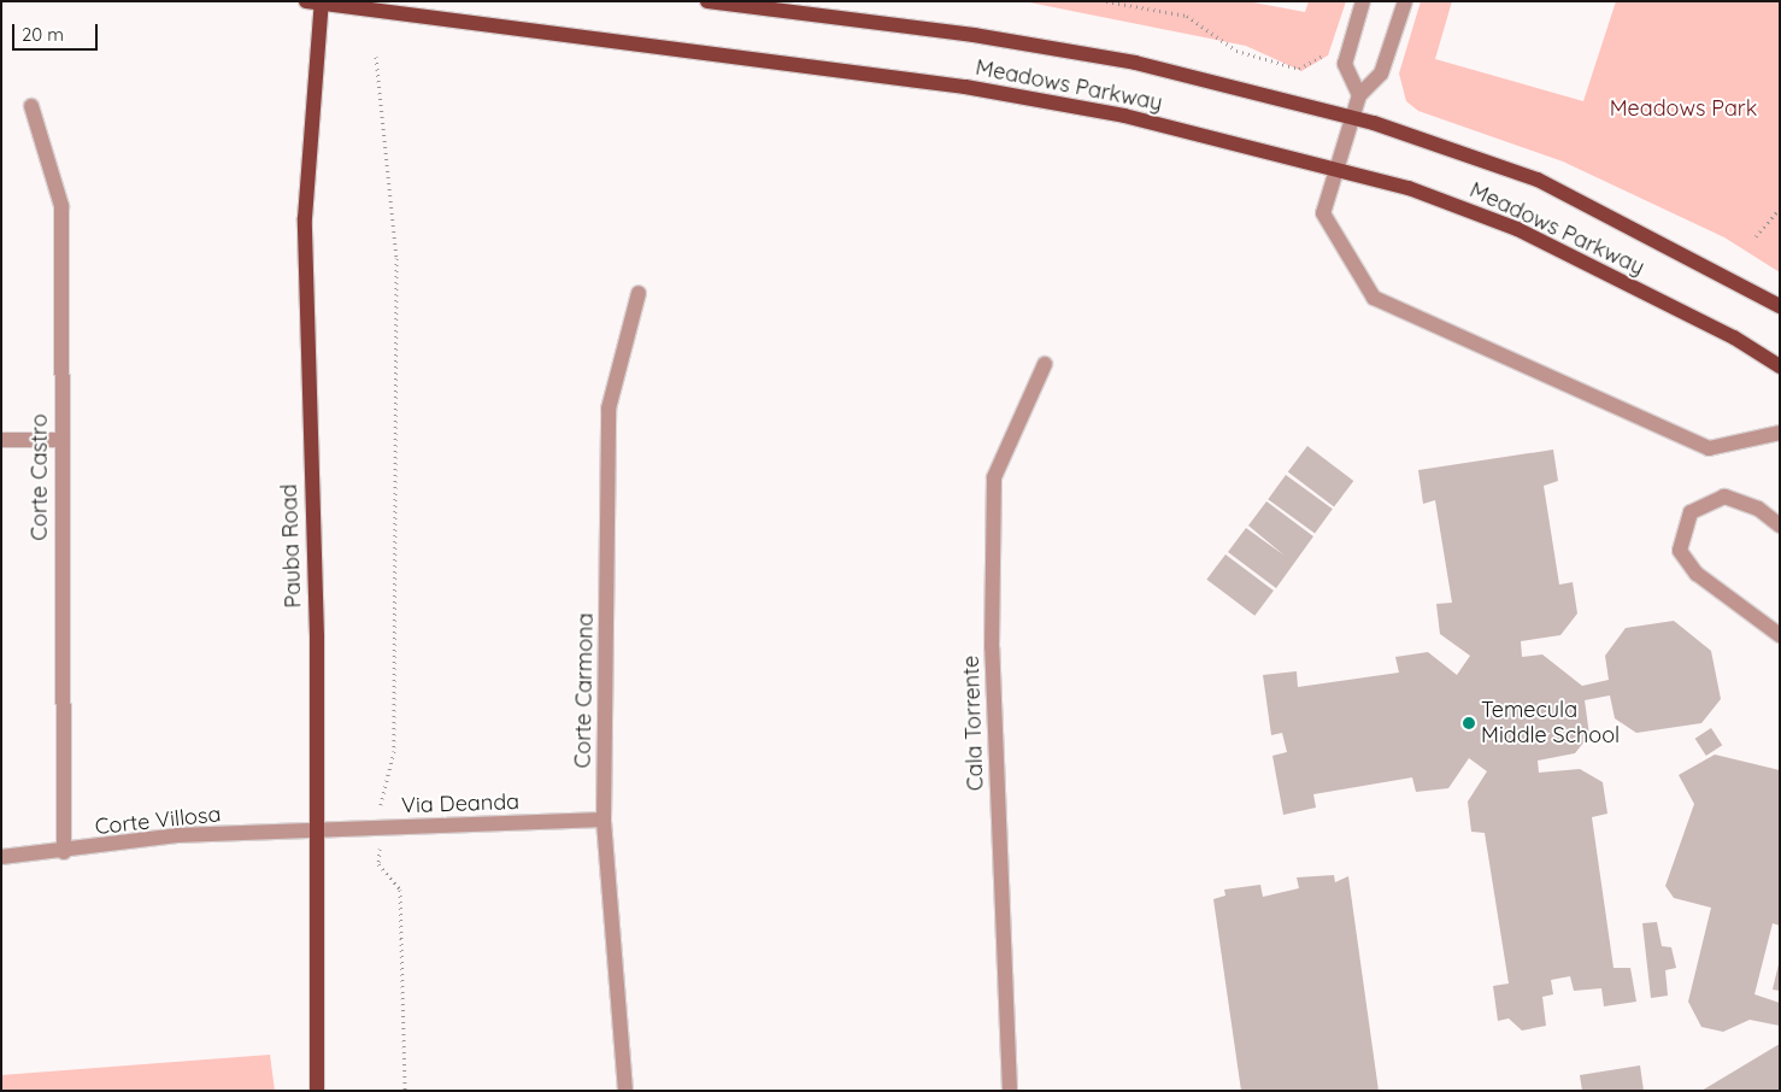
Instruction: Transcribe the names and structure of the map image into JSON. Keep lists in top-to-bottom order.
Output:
{
  "streets": {
    "main road": ["Meadows Parkway", "Pauba Road"],
    "street": [
      "Corte Castro",
      "Corte Carmona",
      "Cala Torrente",
      "Via Deanda",
      "Corte Villosa"
    ]
  },
  "crossings": [
    ["Meadows Parkway", "Pauba Road"],
    ["Corte Castro", "Corte Villosa"],
    ["Pauba Road", "Via Deanda"],
    ["Pauba Road", "Corte Villosa"],
    ["Corte Carmona", "Via Deanda"],
    ["Via Deanda", "Corte Villosa"]
  ],
  "parks": ["Meadows Park"],
  "places": ["Temecula Middle School"],
  "scale_bar": "20 m"
}
